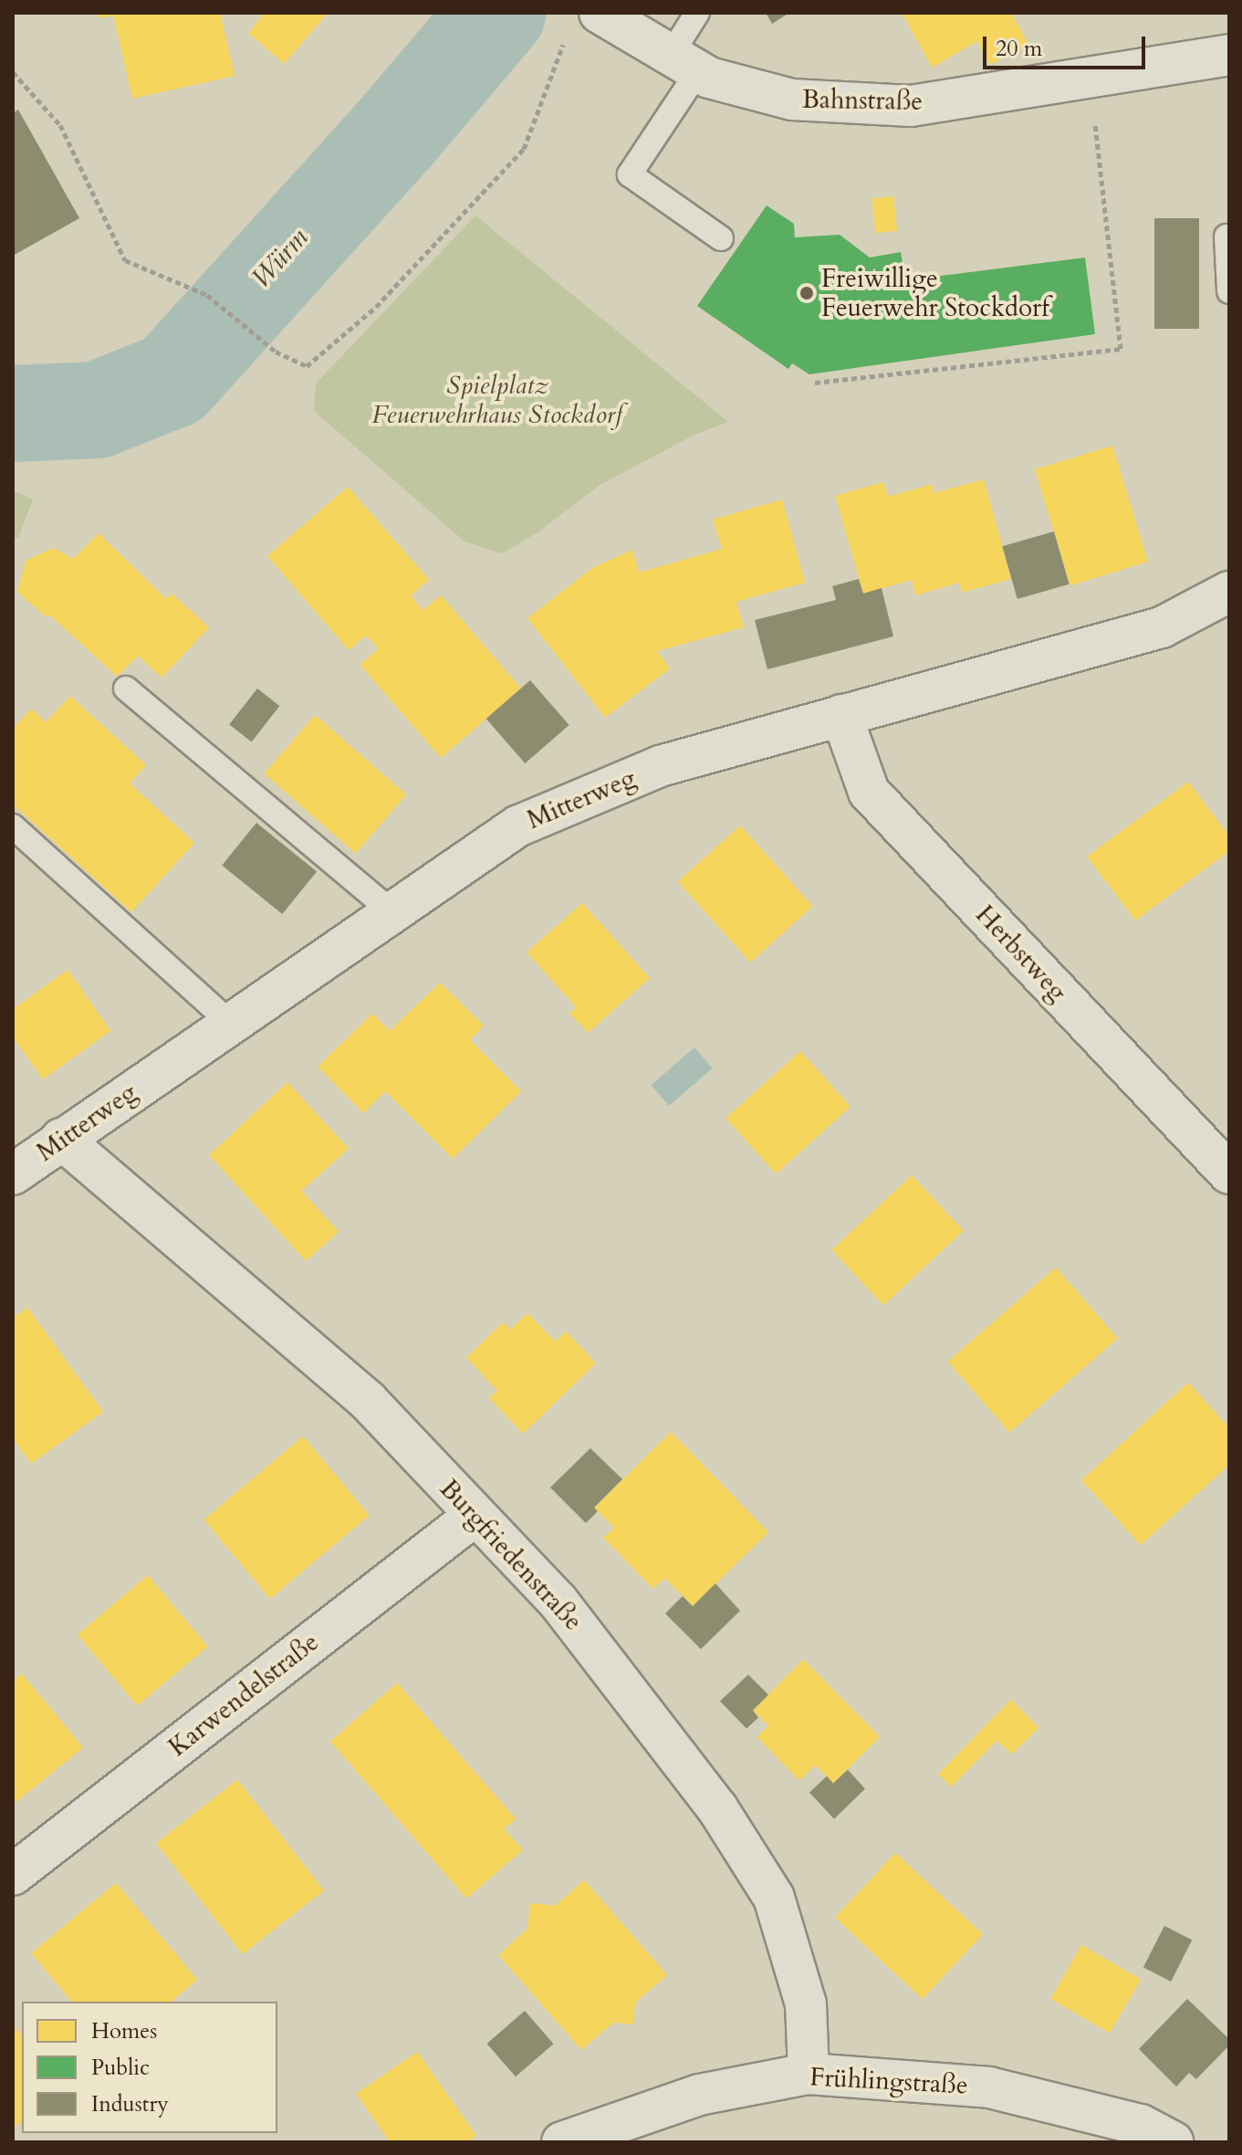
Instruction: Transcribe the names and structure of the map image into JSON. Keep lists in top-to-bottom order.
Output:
{
  "streets": {
    "street": [
      "Bahnstraße",
      "Mitterweg",
      "Herbstweg",
      "Burgfriedenstraße",
      "Karwendelstraße",
      "Frühlingstraße"
    ]
  },
  "crossings": [
    ["Mitterweg", "Herbstweg"],
    ["Mitterweg", "Burgfriedenstraße"],
    ["Burgfriedenstraße", "Karwendelstraße"],
    ["Burgfriedenstraße", "Frühlingstraße"]
  ],
  "water": ["Würm"],
  "parks": ["Spielplatz Feuerwehrhaus Stockdorf"],
  "places": ["Freiwillige Feuerwehr Stockdorf"],
  "legend": ["Homes", "Public", "Industry"],
  "scale_bar": "20 m"
}
